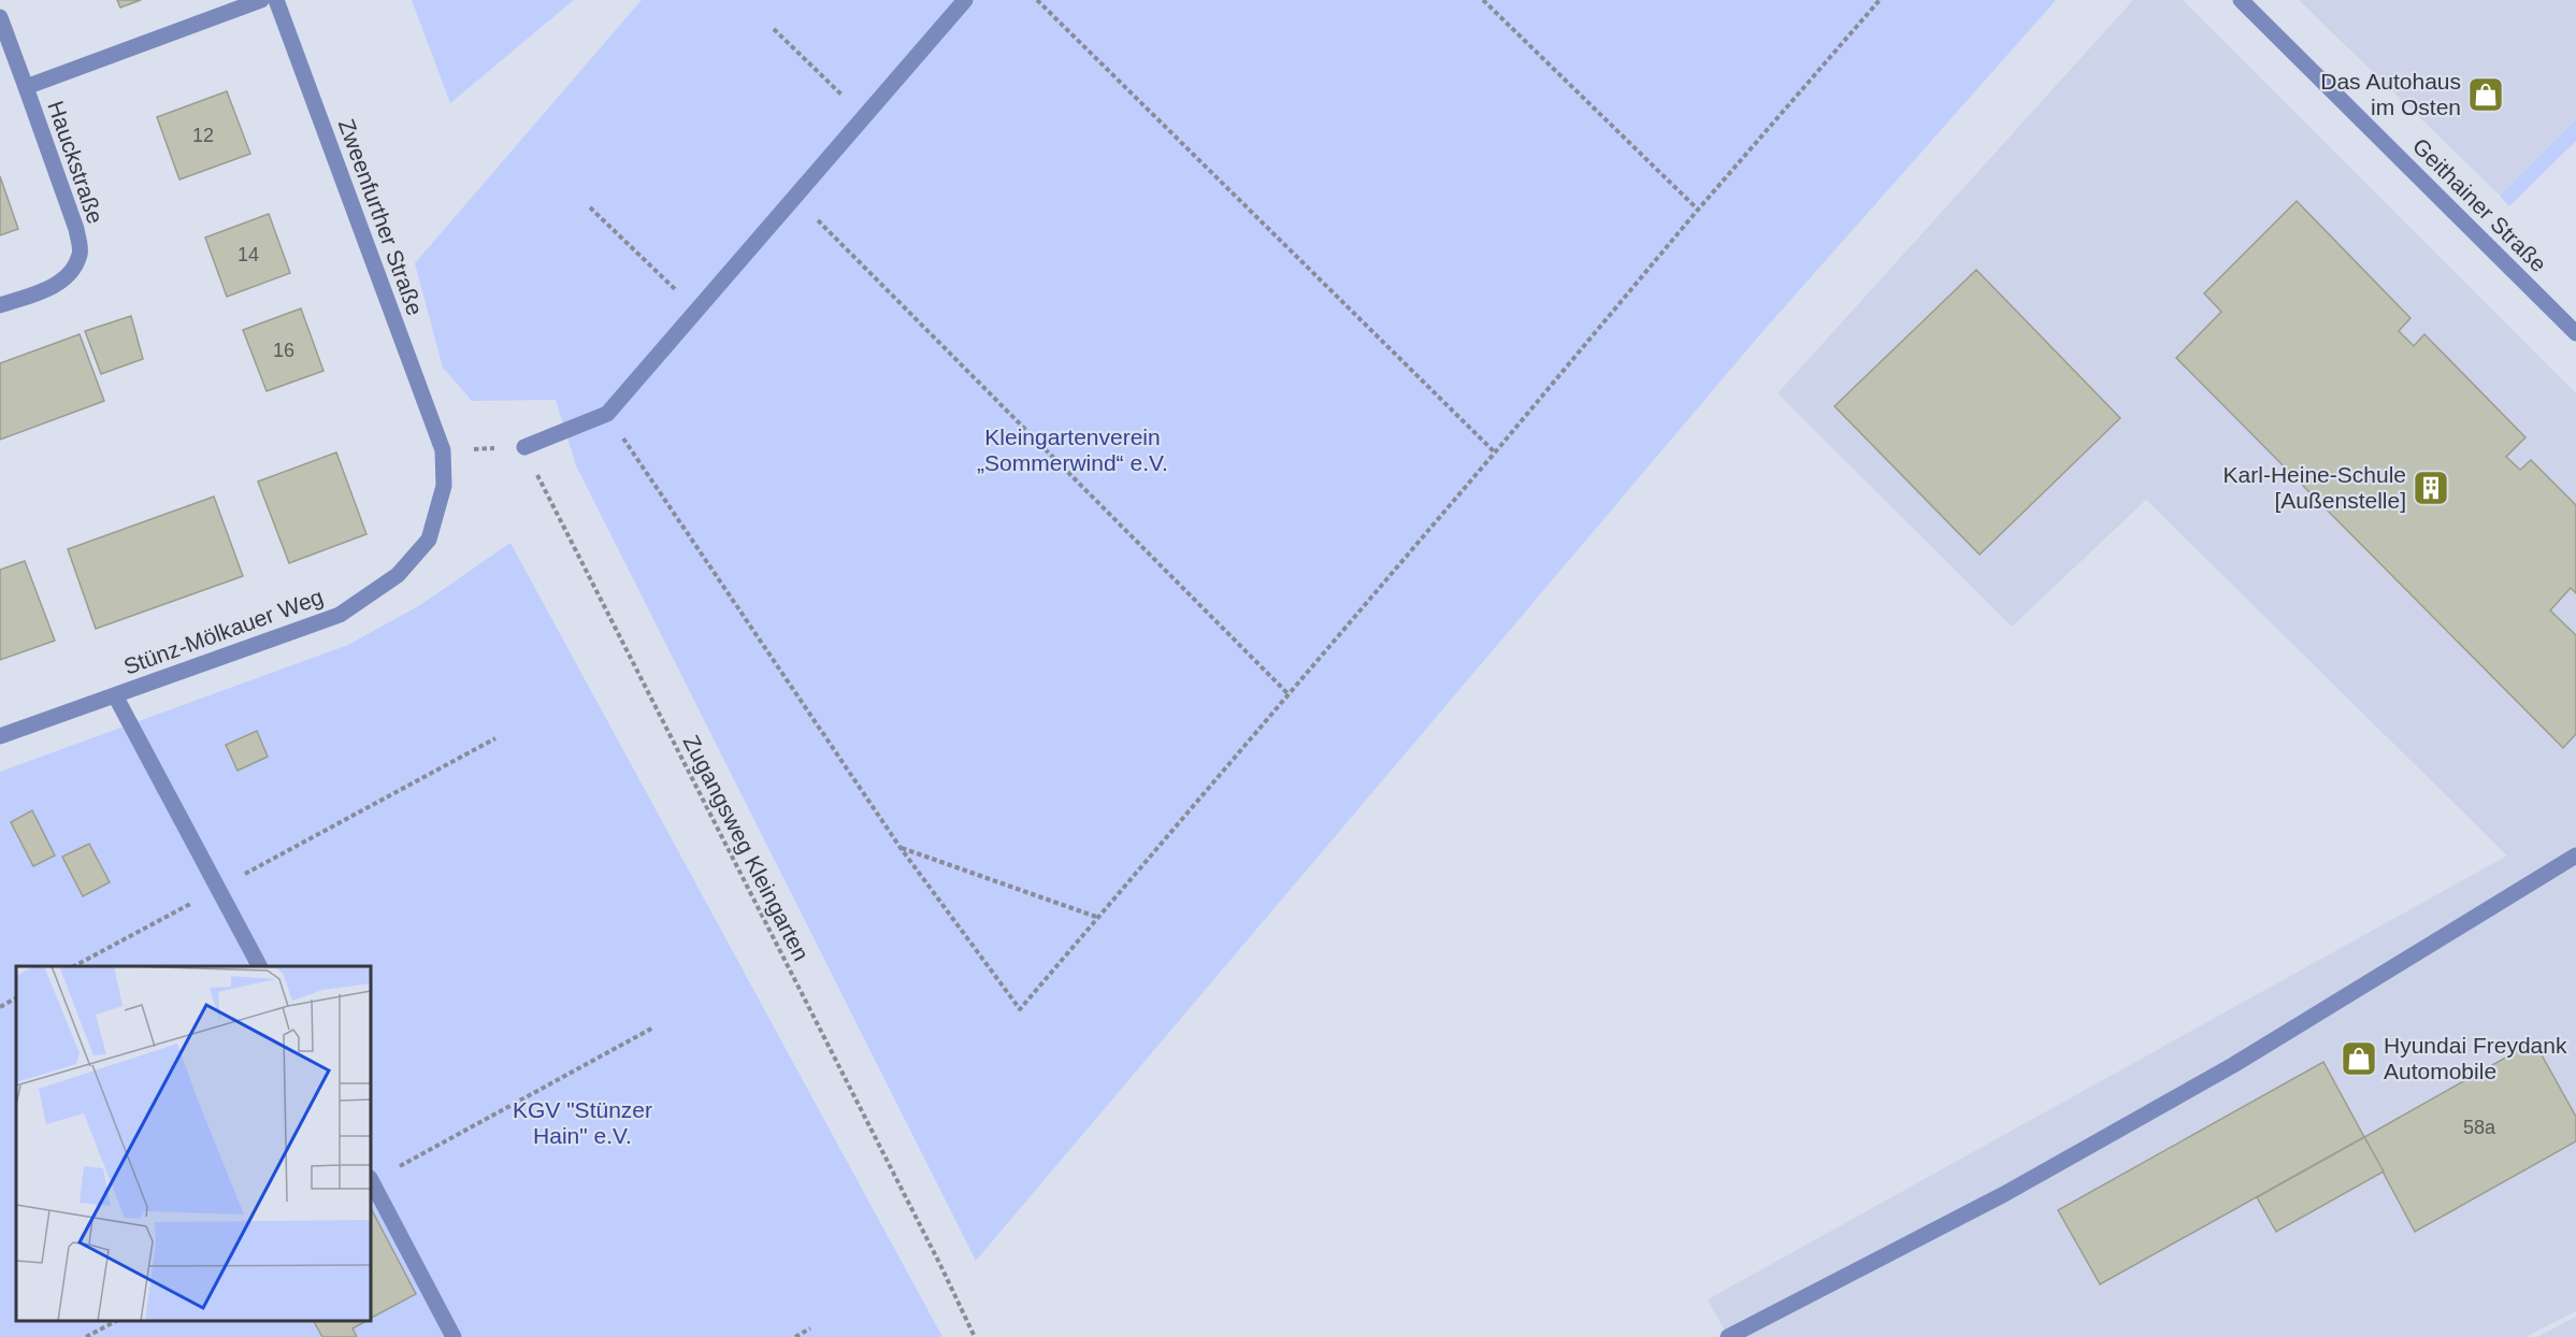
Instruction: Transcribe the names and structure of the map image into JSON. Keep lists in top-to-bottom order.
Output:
{
  "streets": {
    "street": [
      "Hauckstraße",
      "Geithainer Straße",
      "Zweenfurther Straße",
      "Stünz-Mölkauer Weg"
    ],
    "path": ["Zugangsweg Kleingarten"]
  },
  "crossings": [
    ["Zweenfurther Straße", "Stünz-Mölkauer Weg"]
  ],
  "parks": ["Kleingartenverein „Sommerwind“ e.V.", "KGV \"Stünzer Hain\" e.V."],
  "places": {
    "shop": ["Das Autohaus im Osten", "Hyundai Freydank Automobile"],
    "building": ["Karl-Heine-Schule [Außenstelle]"]
  },
  "house_numbers": [
    "12",
    "14",
    "16",
    "58a"
  ]
}
